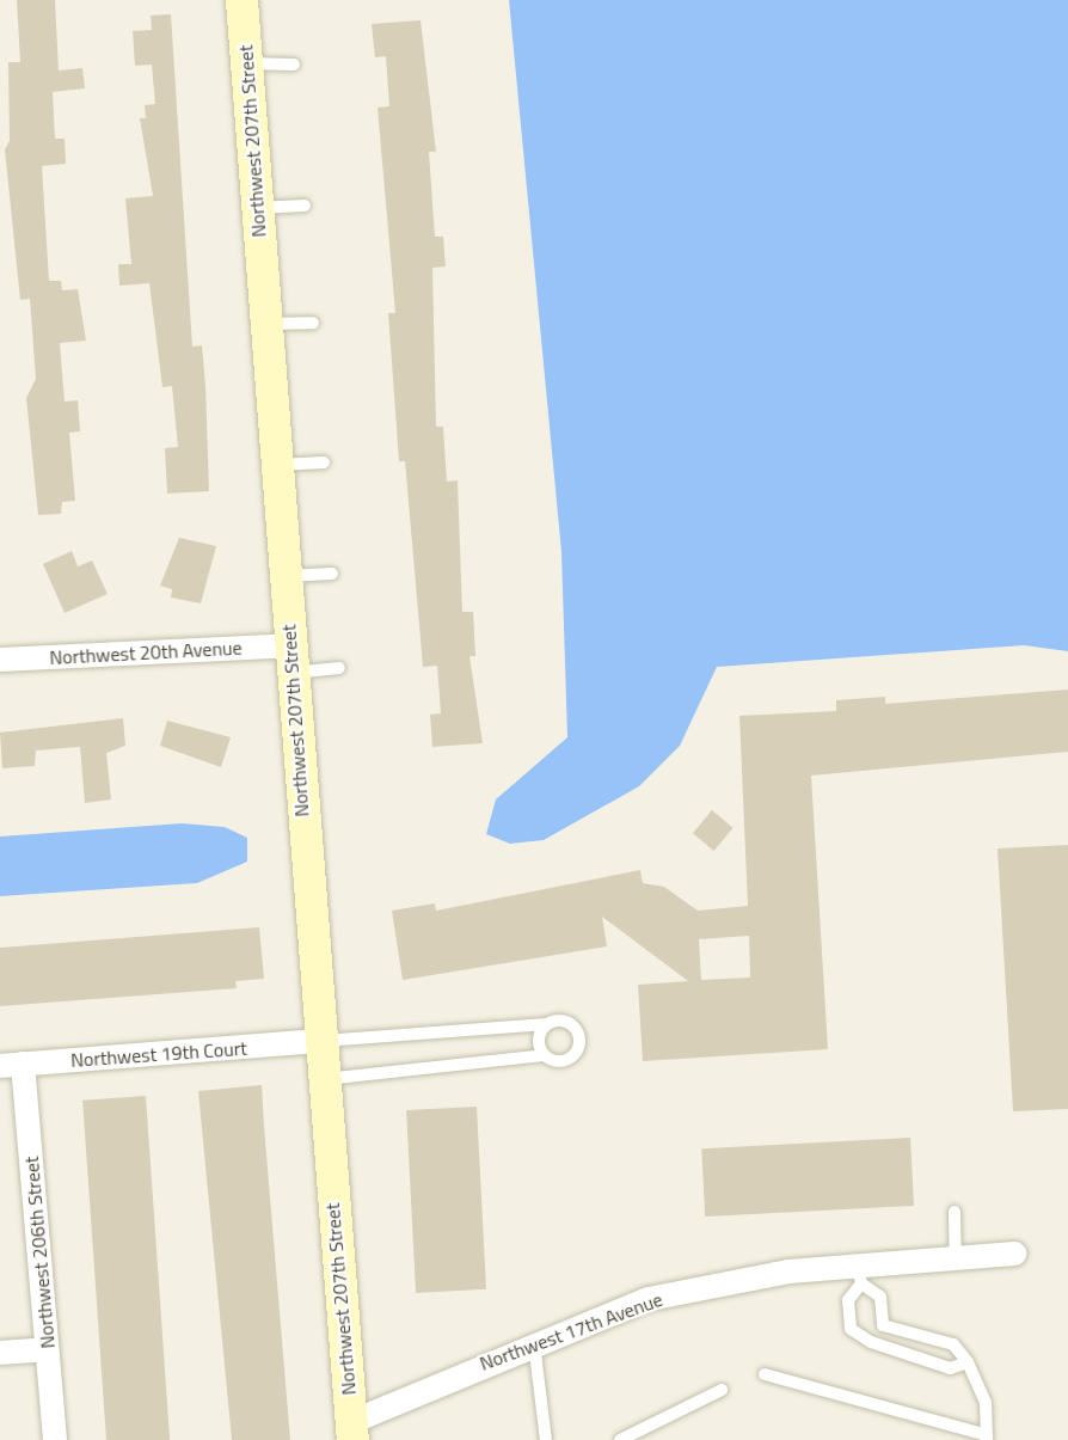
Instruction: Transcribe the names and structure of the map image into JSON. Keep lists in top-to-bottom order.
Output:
{
  "streets": {
    "street": [
      "Northwest 207th Street",
      "Northwest 20th Avenue",
      "Northwest 19th Court",
      "Northwest 206th Street",
      "Northwest 17th Avenue"
    ]
  },
  "crossings": [
    ["Northwest 207th Street", "Northwest 20th Avenue"],
    ["Northwest 207th Street", "Northwest 19th Court"],
    ["Northwest 207th Street", "Northwest 17th Avenue"],
    ["Northwest 19th Court", "Northwest 206th Street"]
  ]
}
